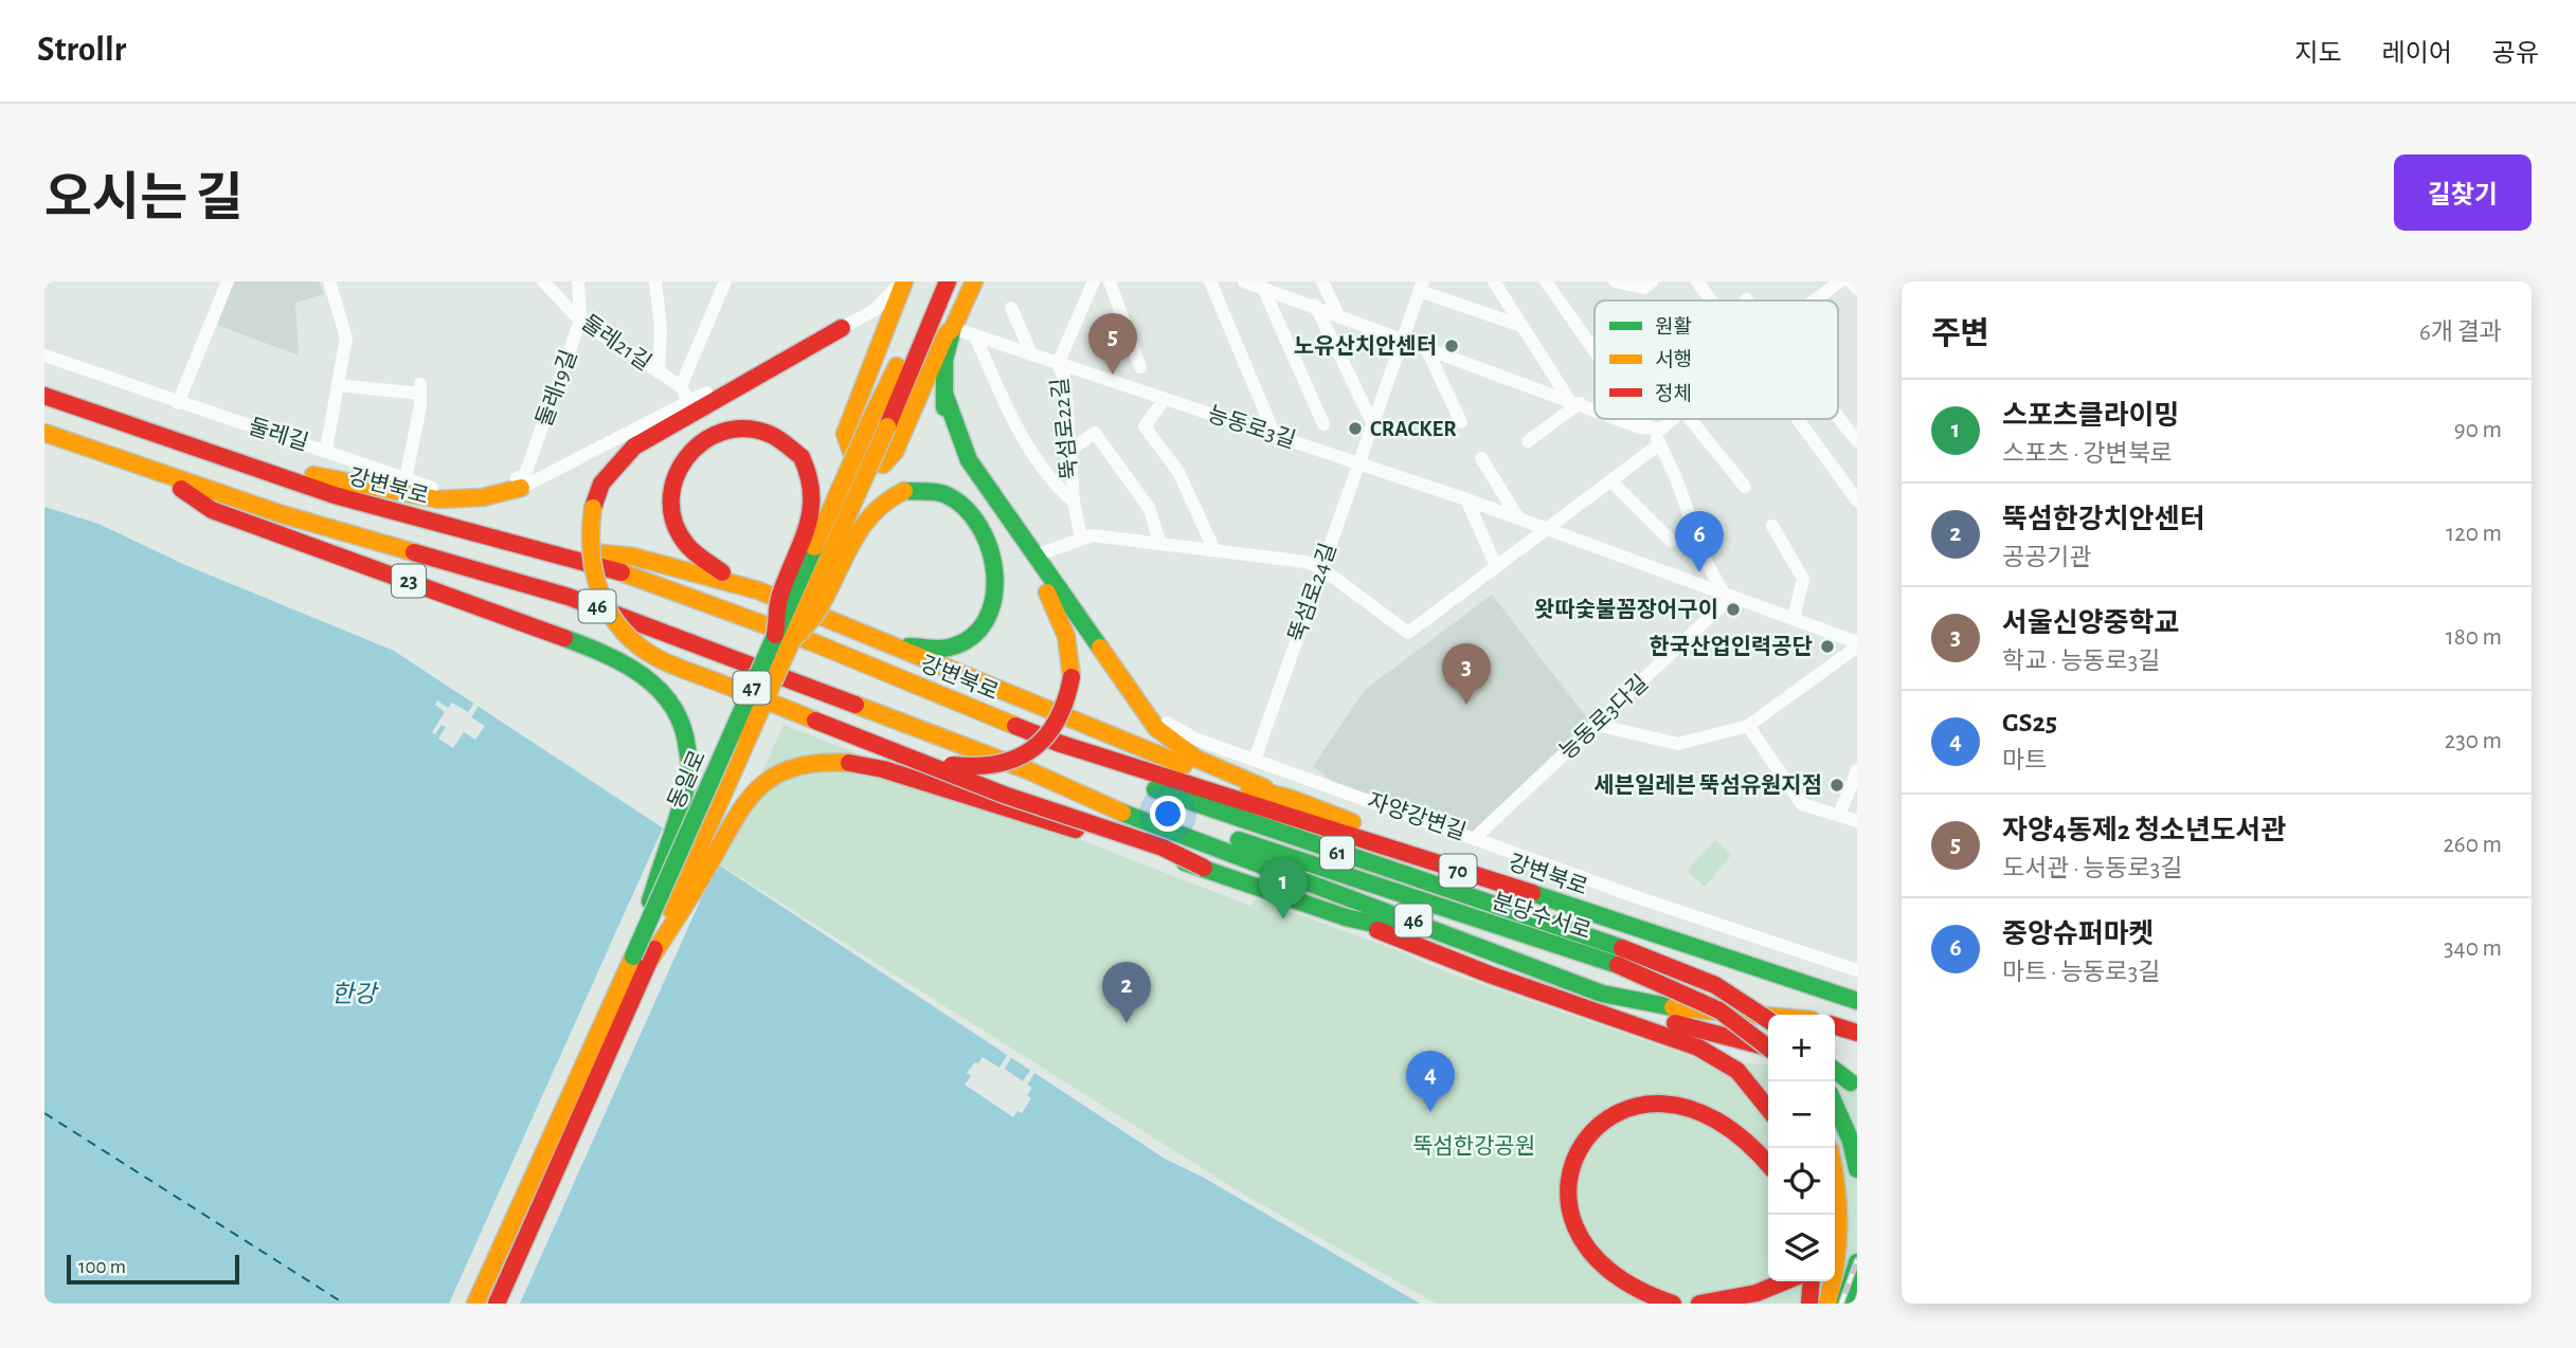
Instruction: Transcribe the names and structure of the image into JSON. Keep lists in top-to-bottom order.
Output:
{
  "streets": {
    "main road": [
      "강변북로",
      "23",
      "46",
      "47",
      "동일로",
      "61",
      "70",
      "분당수서로"
    ],
    "street": [
      "둘레21길",
      "둘레19길",
      "능동로3길",
      "뚝섬로22길",
      "둘레길",
      "뚝섬로24길",
      "능동로3다길",
      "자양강변길"
    ]
  },
  "crossings": [
    ["둘레21길", "둘레19길"],
    ["둘레19길", "둘레길"],
    ["능동로3길", "뚝섬로22길"],
    ["능동로3길", "뚝섬로24길"],
    ["능동로3길", "능동로3다길"],
    ["강변북로", "분당수서로"],
    ["23", "46"],
    ["23", "동일로"],
    ["뚝섬로24길", "자양강변길"],
    ["46", "분당수서로"],
    ["47", "동일로"],
    ["능동로3다길", "자양강변길"]
  ],
  "water": ["한강"],
  "parks": ["뚝섬한강공원"],
  "places": [
    "노유산치안센터",
    "CRACKER",
    "왓따숯불꼼장어구이",
    "한국산업인력공단",
    "세븐일레븐 뚝섬유원지점"
  ],
  "legend": ["원활", "서행", "정체"],
  "scale_bar": "100 m",
  "page": {
    "header": "Strollr",
    "nav": ["지도", "레이어", "공유"],
    "title": "오시는 길",
    "buttons": "길찾기",
    "heading": ["주변", "6개 결과"],
    "pins": [
      "5",
      "6",
      "3",
      "1",
      "2",
      "4"
    ],
    "list": [
      {
        "mark": "1",
        "name": "스포츠클라이밍",
        "note": "스포츠 · 강변북로",
        "value": "90 m"
      },
      {
        "mark": "2",
        "name": "뚝섬한강치안센터",
        "note": "공공기관",
        "value": "120 m"
      },
      {
        "mark": "3",
        "name": "서울신양중학교",
        "note": "학교 · 능동로3길",
        "value": "180 m"
      },
      {
        "mark": "4",
        "name": "GS25",
        "note": "마트",
        "value": "230 m"
      },
      {
        "mark": "5",
        "name": "자양4동제2 청소년도서관",
        "note": "도서관 · 능동로3길",
        "value": "260 m"
      },
      {
        "mark": "6",
        "name": "중앙슈퍼마켓",
        "note": "마트 · 능동로3길",
        "value": "340 m"
      }
    ],
    "map_buttons": ["+", "−"],
    "scale": "100 m"
  }
}
